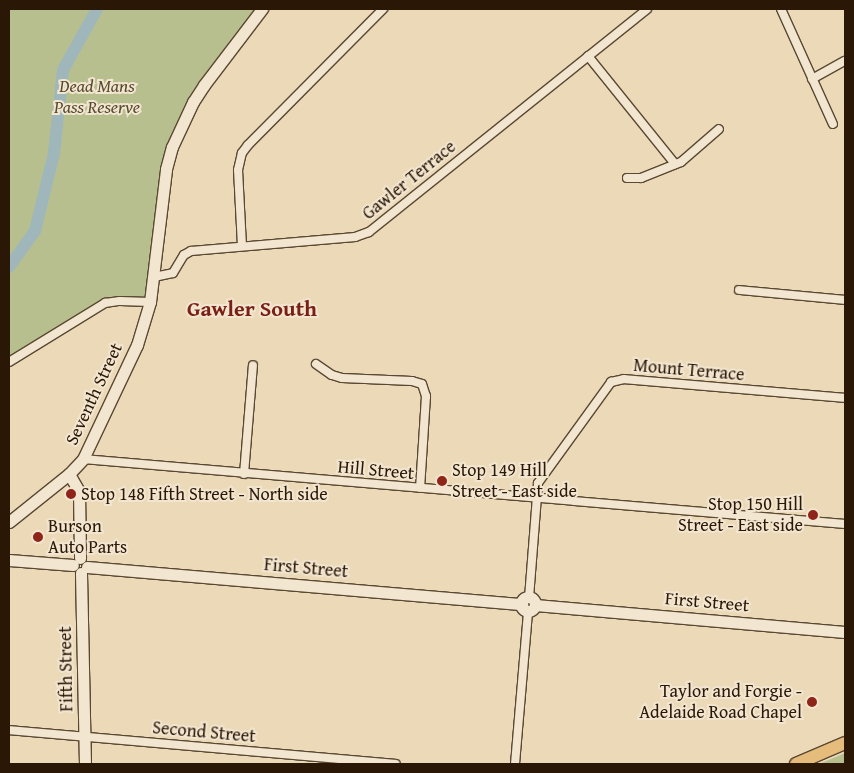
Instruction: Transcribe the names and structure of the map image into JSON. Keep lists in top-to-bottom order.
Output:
{
  "streets": {
    "street": [
      "Gawler Terrace",
      "Mount Terrace",
      "Seventh Street",
      "Hill Street",
      "First Street",
      "Fifth Street",
      "Second Street"
    ]
  },
  "crossings": [
    ["Gawler Terrace", "Seventh Street"],
    ["Mount Terrace", "Hill Street"],
    ["Seventh Street", "Hill Street"],
    ["Seventh Street", "Fifth Street"],
    ["First Street", "Fifth Street"],
    ["Fifth Street", "Second Street"]
  ],
  "districts": ["Gawler South"],
  "parks": ["Dead Mans Pass Reserve"],
  "places": [
    "Stop 149 Hill Street - East side",
    "Stop 148 Fifth Street - North side",
    "Stop 150 Hill Street - East side",
    "Burson Auto Parts",
    "Taylor and Forgie - Adelaide Road Chapel"
  ]
}
